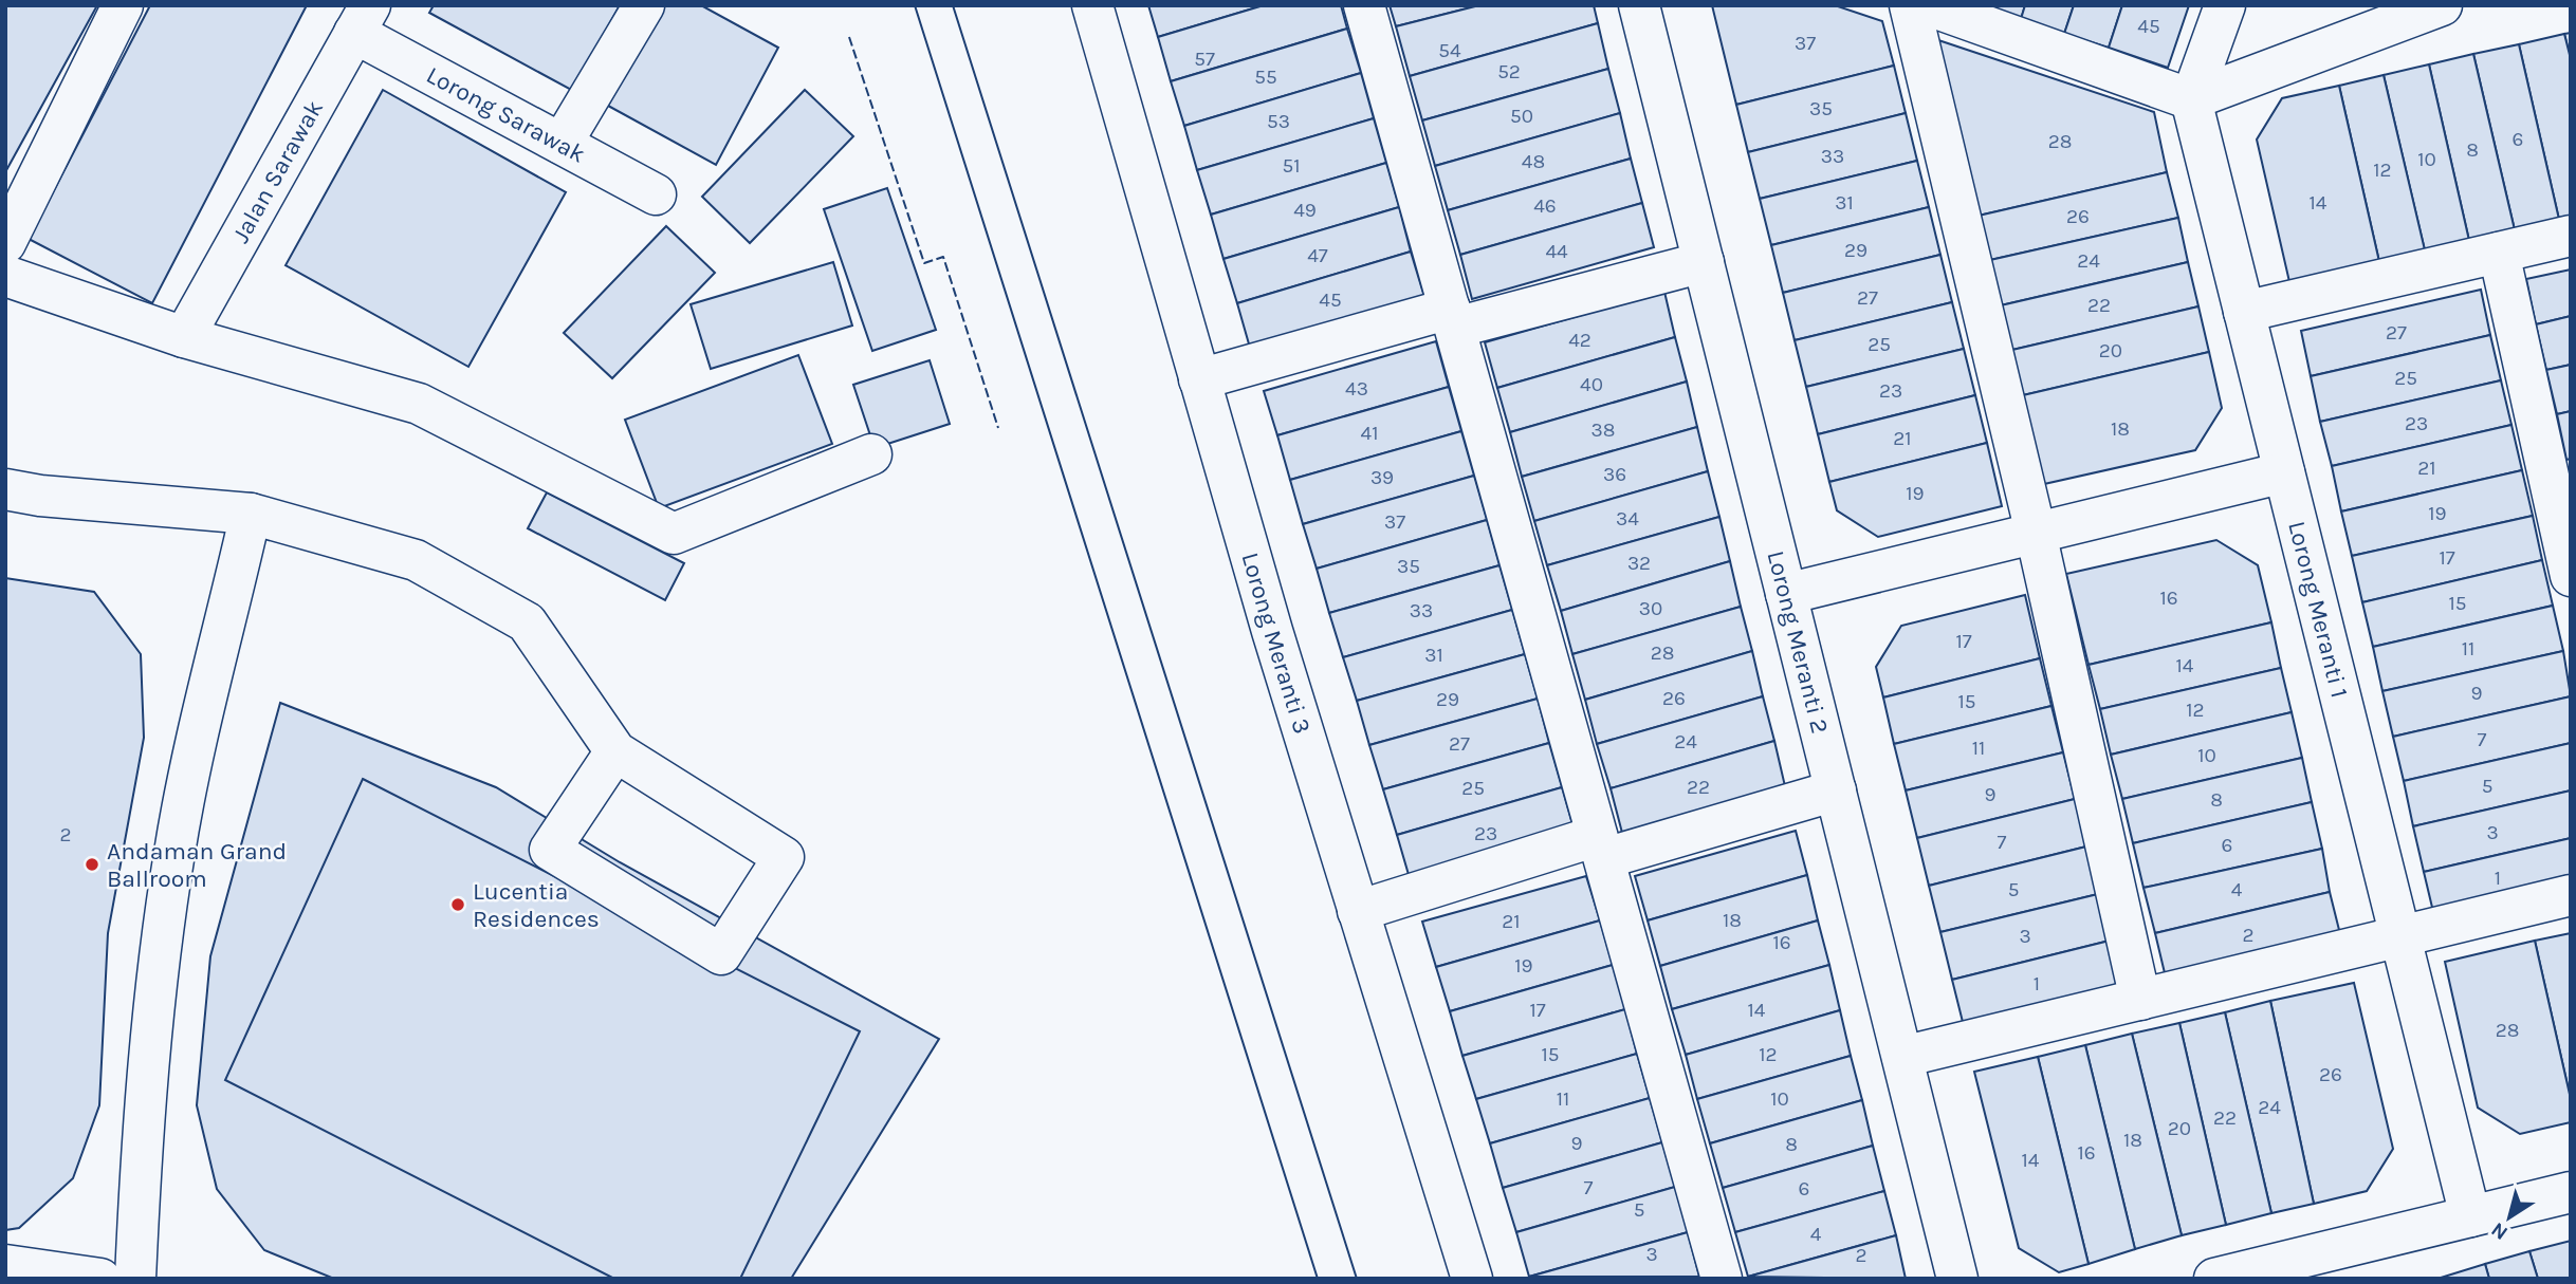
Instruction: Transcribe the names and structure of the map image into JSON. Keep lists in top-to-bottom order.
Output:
{
  "streets": {
    "street": [
      "Lorong Sarawak",
      "Jalan Sarawak",
      "Lorong Meranti 1",
      "Lorong Meranti 2",
      "Lorong Meranti 3"
    ]
  },
  "crossings": [
    ["Lorong Sarawak", "Jalan Sarawak"]
  ],
  "places": ["Andaman Grand Ballroom", "Lucentia Residences"],
  "house_numbers": [
    "45",
    "37",
    "54",
    "57",
    "52",
    "55",
    "35",
    "50",
    "53",
    "6",
    "28",
    "8",
    "33",
    "10",
    "48",
    "51",
    "12",
    "31",
    "14",
    "46",
    "49",
    "26",
    "29",
    "44",
    "47",
    "24",
    "27",
    "45",
    "22",
    "27",
    "42",
    "25",
    "20",
    "25",
    "40",
    "43",
    "23",
    "23",
    "18",
    "38",
    "41",
    "21",
    "21",
    "36",
    "39",
    "19",
    "19",
    "34",
    "37",
    "17",
    "32",
    "35",
    "16",
    "15",
    "30",
    "33",
    "17",
    "11",
    "28",
    "31",
    "14",
    "9",
    "26",
    "29",
    "15",
    "12",
    "7",
    "24",
    "27",
    "11",
    "10",
    "5",
    "22",
    "25",
    "9",
    "8",
    "3",
    "23",
    "2",
    "7",
    "6",
    "1",
    "5",
    "4",
    "18",
    "21",
    "2",
    "3",
    "16",
    "19",
    "1",
    "17",
    "14",
    "28",
    "15",
    "12",
    "26",
    "11",
    "10",
    "24",
    "22",
    "20",
    "18",
    "9",
    "8",
    "16",
    "14",
    "7",
    "6",
    "5",
    "4",
    "3",
    "2"
  ],
  "north": "bottom left"
}
